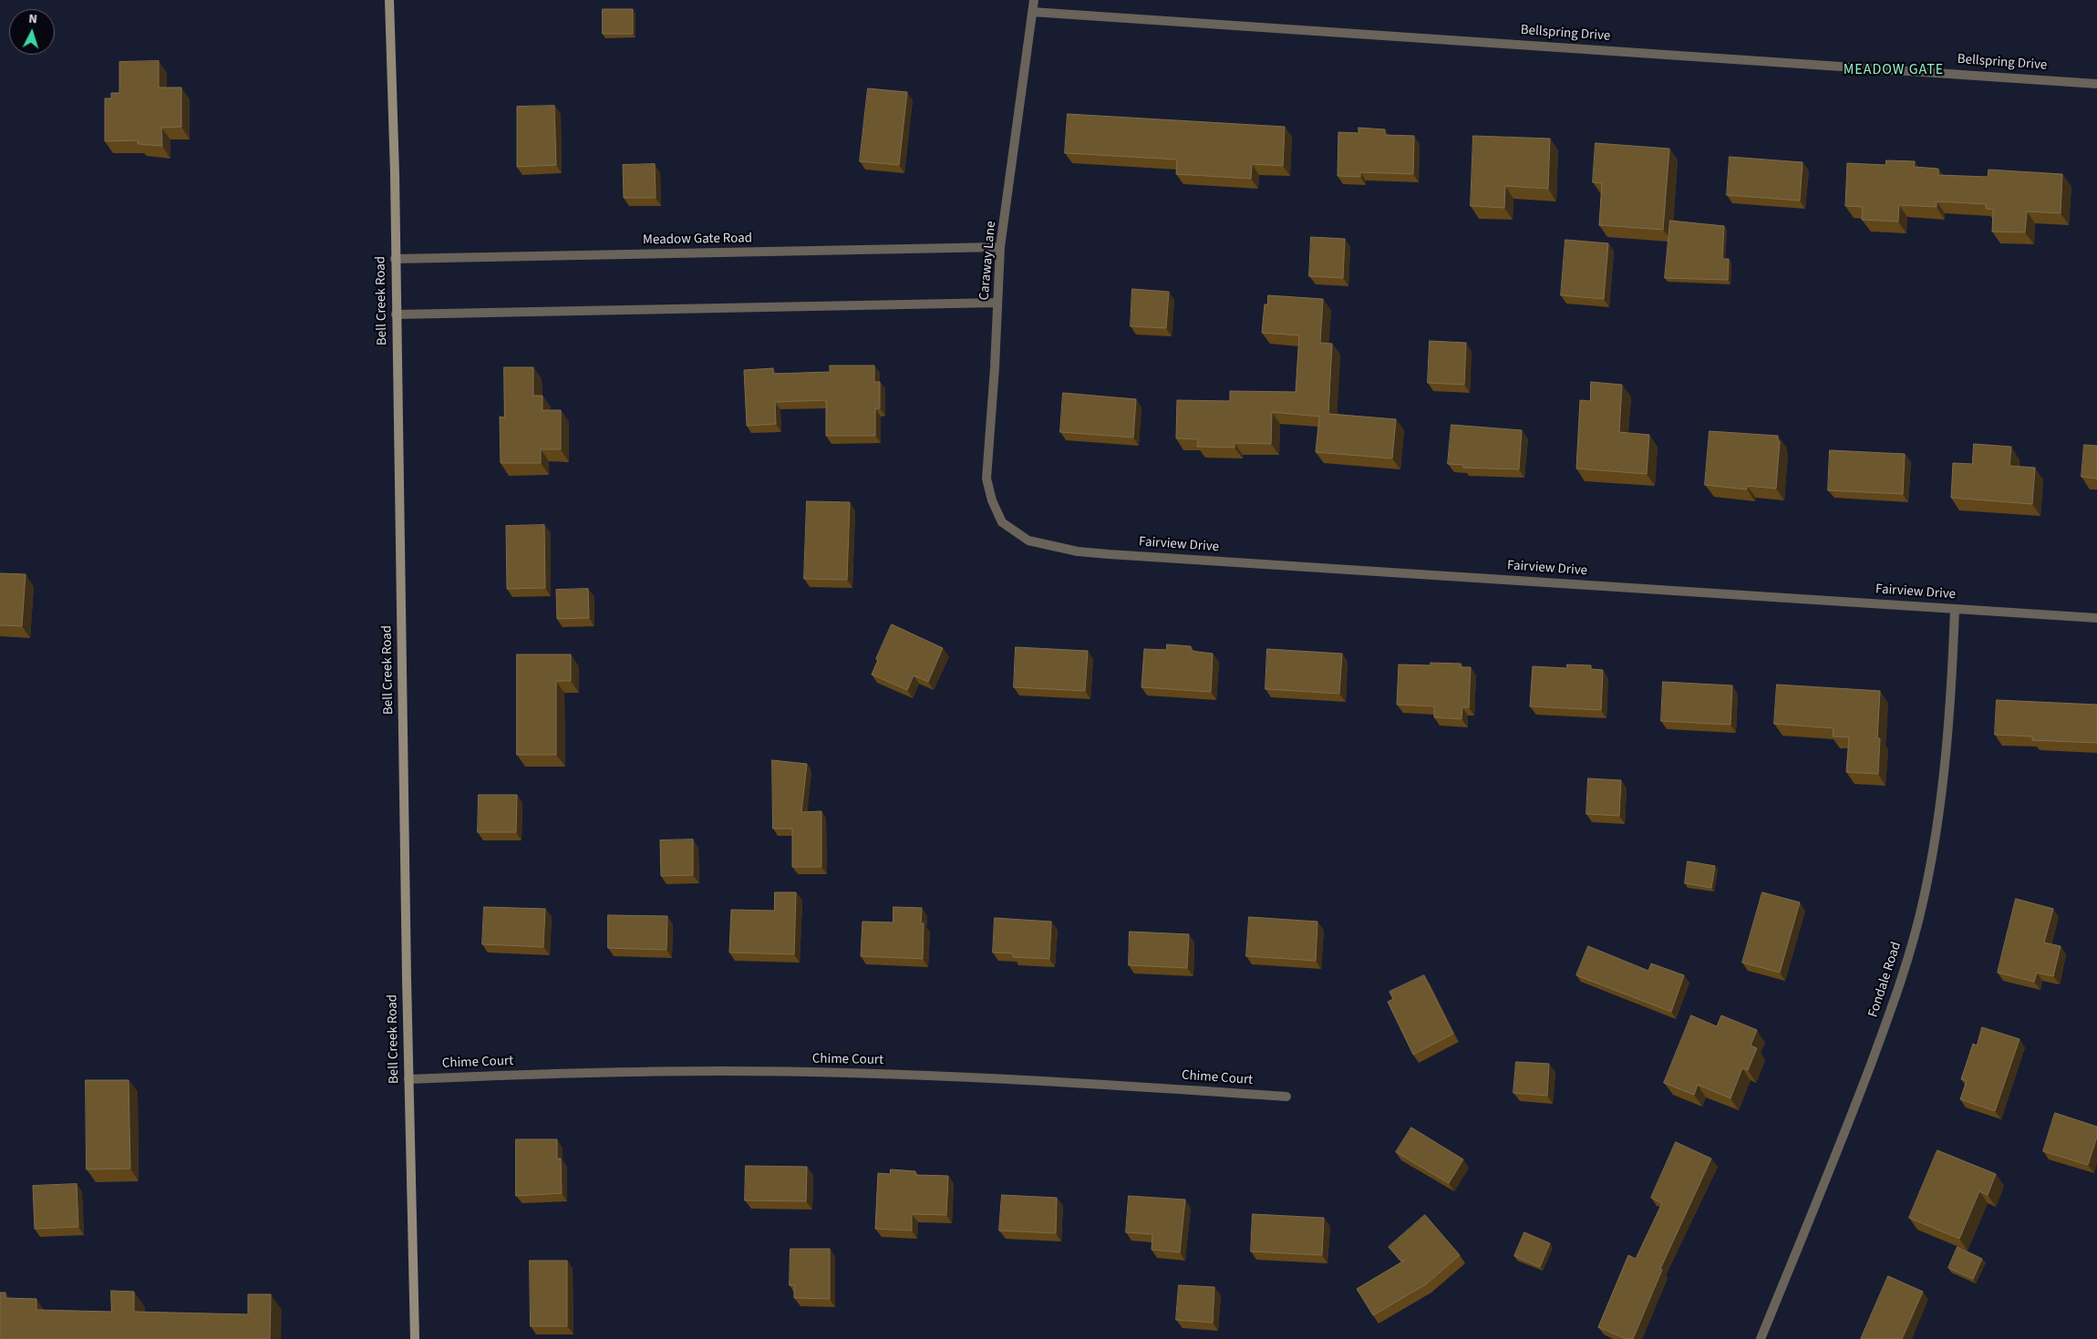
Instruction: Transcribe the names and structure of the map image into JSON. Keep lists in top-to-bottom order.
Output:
{
  "streets": {
    "street": [
      "Bellspring Drive",
      "Meadow Gate Road",
      "Caraway Lane",
      "Bell Creek Road",
      "Fairview Drive",
      "Fondale Road",
      "Chime Court"
    ]
  },
  "crossings": [
    ["Bellspring Drive", "Caraway Lane"],
    ["Meadow Gate Road", "Caraway Lane"],
    ["Meadow Gate Road", "Bell Creek Road"],
    ["Caraway Lane", "Fairview Drive"],
    ["Bell Creek Road", "Chime Court"],
    ["Fairview Drive", "Fondale Road"]
  ],
  "districts": ["MEADOW GATE"],
  "north": "top"
}
